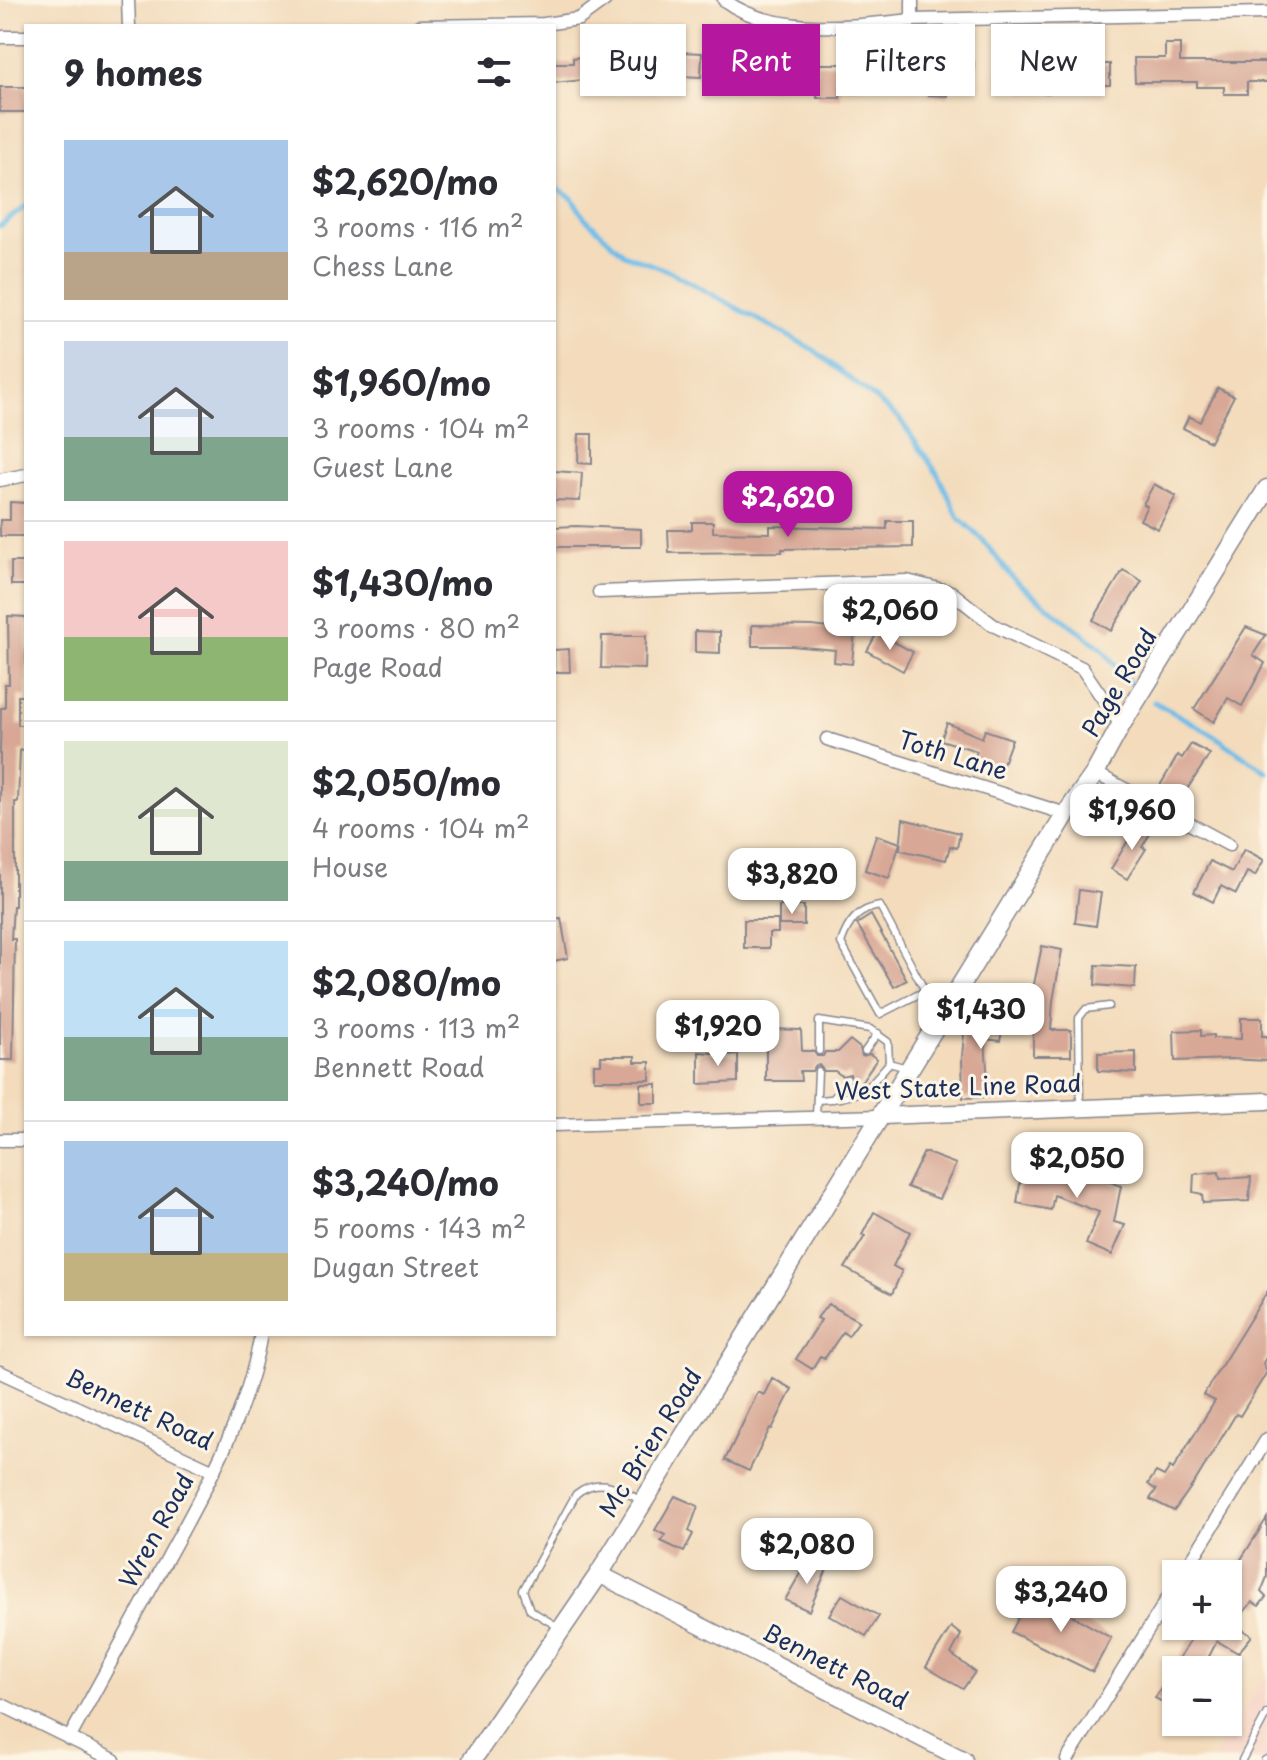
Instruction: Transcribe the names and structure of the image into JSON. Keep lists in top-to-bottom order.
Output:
{
  "streets": {
    "main road": ["Page Road", "Mc Brien Road"],
    "street": [
      "Toth Lane",
      "West State Line Road",
      "Bennett Road",
      "Wren Road"
    ]
  },
  "crossings": [
    ["Page Road", "Toth Lane"],
    ["Page Road", "West State Line Road"],
    ["Page Road", "Mc Brien Road"],
    ["Bennett Road", "Mc Brien Road"],
    ["Bennett Road", "Wren Road"]
  ],
  "page": {
    "chip": [
      "Buy",
      "Rent",
      "Filters",
      "New"
    ],
    "heading": "9 homes",
    "list": [
      {
        "name": "$2,620/mo",
        "note": "3 rooms · 116 m² · Chess Lane"
      },
      {
        "name": "$1,960/mo",
        "note": "3 rooms · 104 m² · Guest Lane"
      },
      {
        "name": "$1,430/mo",
        "note": "3 rooms · 80 m² · Page Road"
      },
      {
        "name": "$2,050/mo",
        "note": "4 rooms · 104 m² · House"
      },
      {
        "name": "$2,080/mo",
        "note": "3 rooms · 113 m² · Bennett Road"
      },
      {
        "name": "$3,240/mo",
        "note": "5 rooms · 143 m² · Dugan Street"
      }
    ],
    "price": [
      "$2,620",
      "$2,060",
      "$1,960",
      "$3,820",
      "$1,430",
      "$1,920",
      "$2,050",
      "$2,080",
      "$3,240"
    ],
    "map_buttons": ["+", "−"]
  }
}
